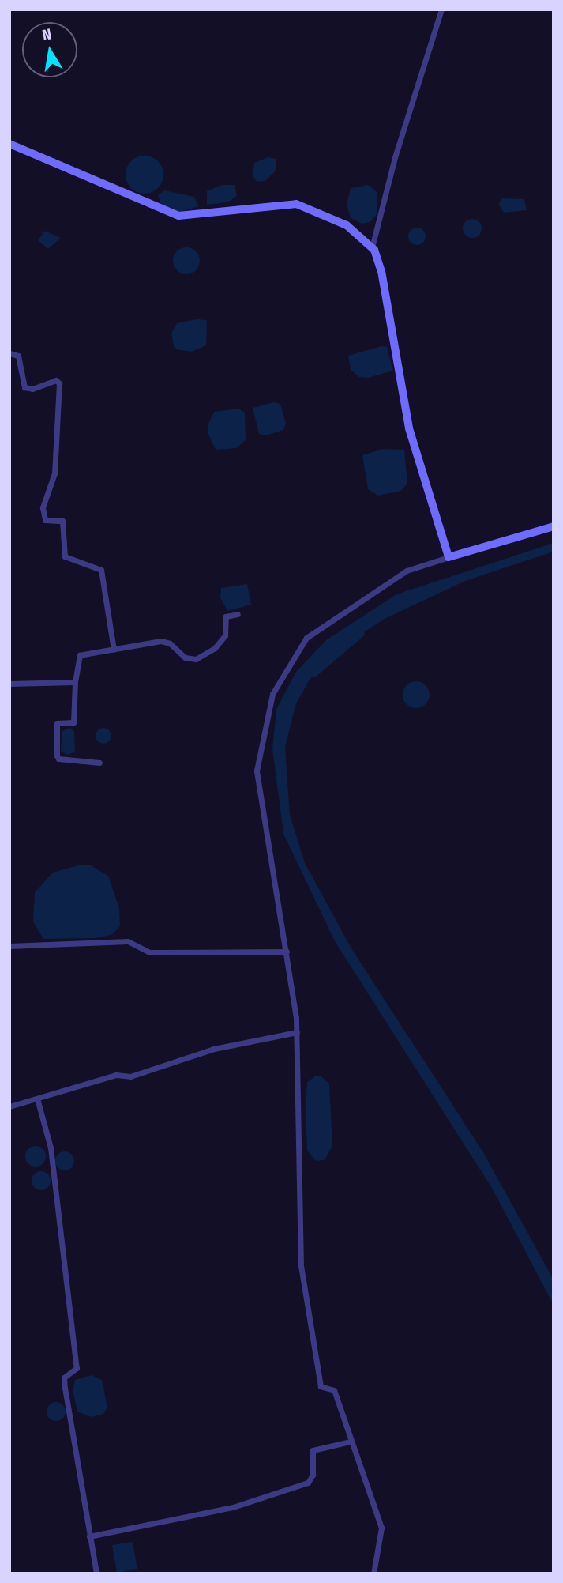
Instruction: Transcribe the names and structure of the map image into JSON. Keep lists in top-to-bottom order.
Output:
{
  "north": "top"
}
